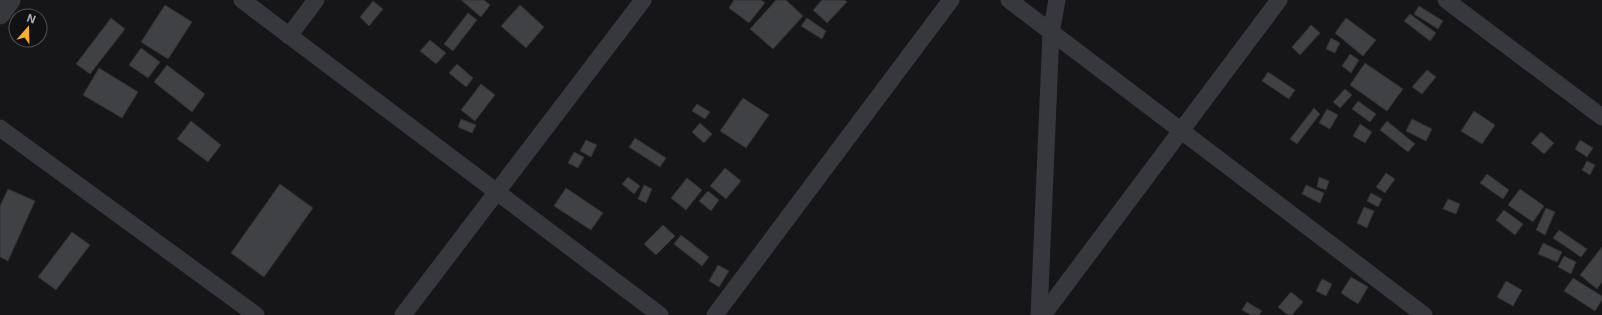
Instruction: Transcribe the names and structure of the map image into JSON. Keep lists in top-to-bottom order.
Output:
{
  "north": "top"
}
